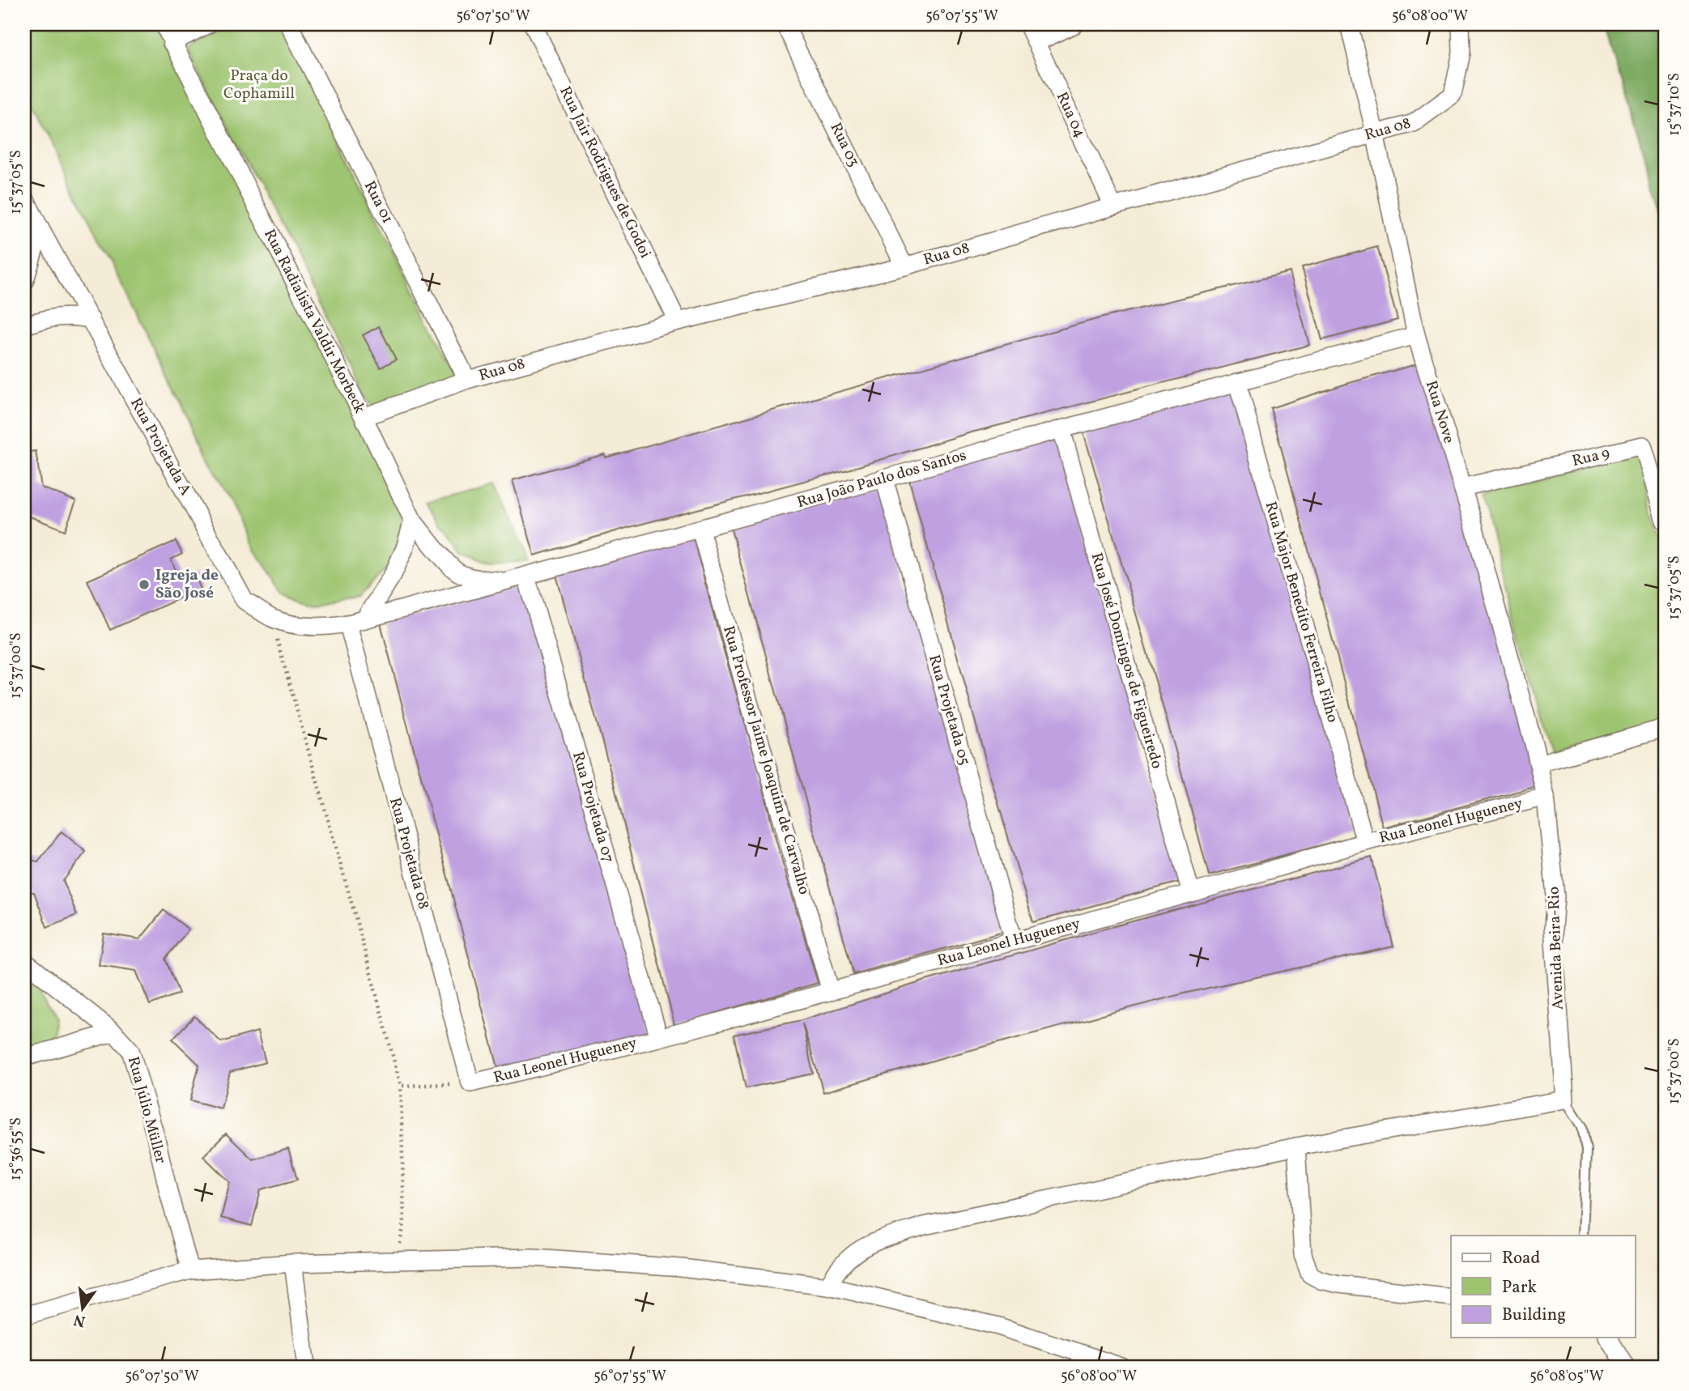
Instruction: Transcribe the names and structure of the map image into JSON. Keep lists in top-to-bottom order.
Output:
{
  "streets": {
    "street": [
      "Rua 04",
      "Rua 08",
      "Rua 03",
      "Rua Jair Rodrigues de Godoi",
      "Rua 01",
      "Rua Radialista Valdir Morbeck",
      "Rua Nove",
      "Rua Projetada A",
      "Rua 9",
      "Rua João Paulo dos Santos",
      "Rua Major Benedito Ferreira Filho",
      "Rua José Domingos de Figueiredo",
      "Rua Projetada 05",
      "Rua Professor Jaime Joaquim de Carvalho",
      "Rua Projetada 07",
      "Rua Leonel Hugueney",
      "Rua Projetada 08",
      "Avenida Beira-Rio",
      "Rua Júlio Müller"
    ]
  },
  "crossings": [
    ["Rua 04", "Rua 08"],
    ["Rua 08", "Rua 03"],
    ["Rua 08", "Rua Jair Rodrigues de Godoi"],
    ["Rua 08", "Rua 01"],
    ["Rua 08", "Rua Radialista Valdir Morbeck"],
    ["Rua 08", "Rua Nove"],
    ["Rua Nove", "Rua 9"],
    ["Rua Nove", "Rua João Paulo dos Santos"],
    ["Rua Nove", "Rua Leonel Hugueney"],
    ["Rua Nove", "Avenida Beira-Rio"],
    ["Rua Projetada A", "Rua João Paulo dos Santos"],
    ["Rua Projetada A", "Rua Projetada 08"],
    ["Rua João Paulo dos Santos", "Rua Major Benedito Ferreira Filho"],
    ["Rua João Paulo dos Santos", "Rua José Domingos de Figueiredo"],
    ["Rua João Paulo dos Santos", "Rua Projetada 05"],
    ["Rua João Paulo dos Santos", "Rua Professor Jaime Joaquim de Carvalho"],
    ["Rua João Paulo dos Santos", "Rua Projetada 07"],
    ["Rua João Paulo dos Santos", "Rua Projetada 08"],
    ["Rua Major Benedito Ferreira Filho", "Rua Leonel Hugueney"],
    ["Rua José Domingos de Figueiredo", "Rua Leonel Hugueney"],
    ["Rua Projetada 05", "Rua Leonel Hugueney"],
    ["Rua Professor Jaime Joaquim de Carvalho", "Rua Leonel Hugueney"],
    ["Rua Projetada 07", "Rua Leonel Hugueney"],
    ["Rua Leonel Hugueney", "Rua Projetada 08"],
    ["Rua Leonel Hugueney", "Avenida Beira-Rio"]
  ],
  "parks": ["Praça do Cophamill"],
  "places": ["Igreja de São José"],
  "legend": ["Road", "Park", "Building"],
  "north": "bottom",
  "coordinates": [
    "56°07'50\"W",
    "56°07'55\"W",
    "56°08'00\"W",
    "15°37'10\"S",
    "15°37'05\"S",
    "15°37'00\"S",
    "15°36'55\"S",
    "56°08'05\"W"
  ]
}
